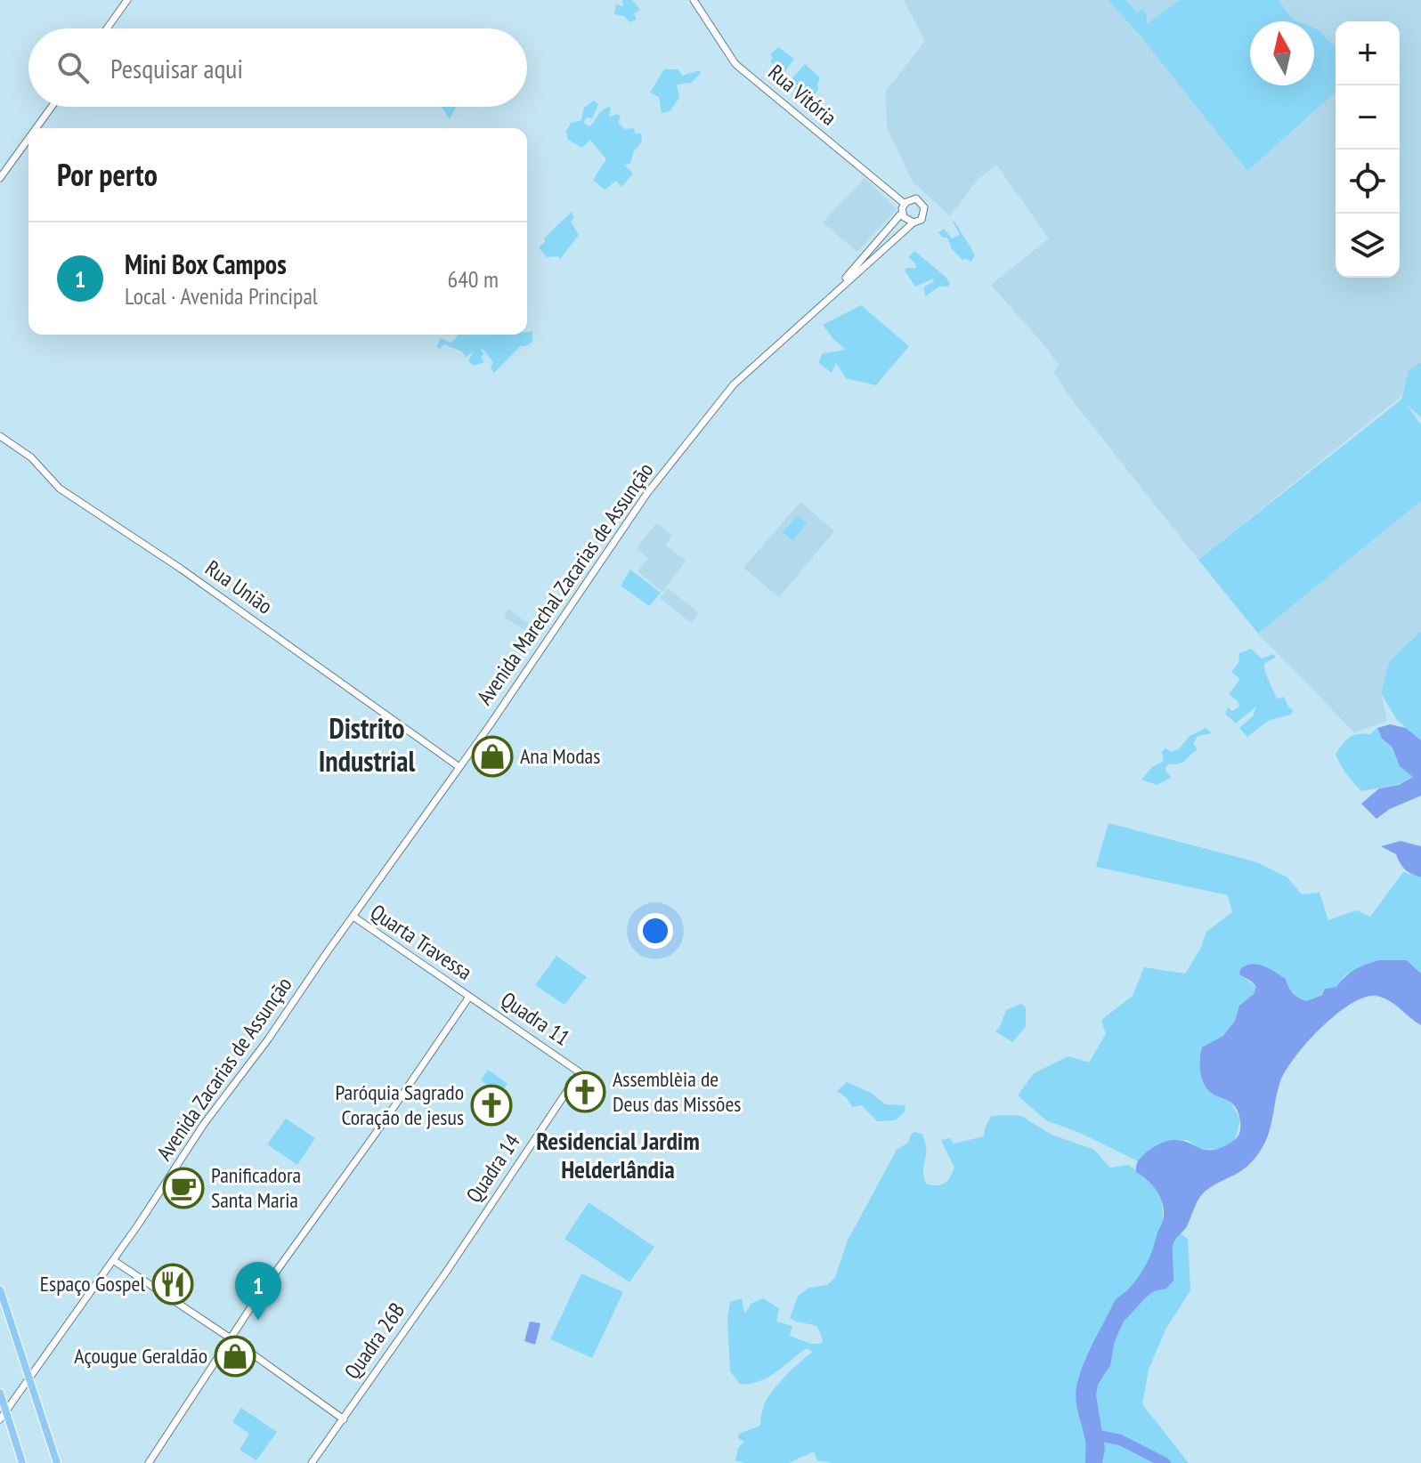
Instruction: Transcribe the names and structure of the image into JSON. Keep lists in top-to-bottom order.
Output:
{
  "streets": {
    "street": [
      "Rua Vitória",
      "Avenida Marechal Zacarias de Assunção",
      "Rua União",
      "Quarta Travessa",
      "Quadra 11",
      "Avenida Zacarias de Assunção",
      "Quadra 14",
      "Quadra 26B"
    ]
  },
  "crossings": [
    ["Rua Vitória", "Avenida Marechal Zacarias de Assunção"],
    ["Avenida Marechal Zacarias de Assunção", "Rua União"],
    ["Avenida Marechal Zacarias de Assunção", "Quarta Travessa"],
    ["Avenida Marechal Zacarias de Assunção", "Avenida Zacarias de Assunção"],
    ["Quarta Travessa", "Quadra 11"],
    ["Quarta Travessa", "Avenida Zacarias de Assunção"],
    ["Quadra 11", "Quadra 14"],
    ["Quadra 14", "Quadra 26B"]
  ],
  "districts": ["Distrito Industrial", "Residencial Jardim Helderlândia"],
  "places": {
    "shop": ["Ana Modas", "Açougue Geraldão"],
    "church": ["Assemblèia de Deus das Missões", "Paróquia Sagrado Coração de jesus"],
    "cafe": ["Panificadora Santa Maria"],
    "restaurant": ["Espaço Gospel"]
  },
  "north": "top",
  "page": {
    "map_buttons": ["+", "−"],
    "search": "Pesquisar aqui",
    "heading": "Por perto",
    "list": [
      {
        "mark": "1",
        "name": "Mini Box Campos",
        "note": "Local · Avenida Principal",
        "value": "640 m"
      }
    ],
    "pins": "1"
  }
}
